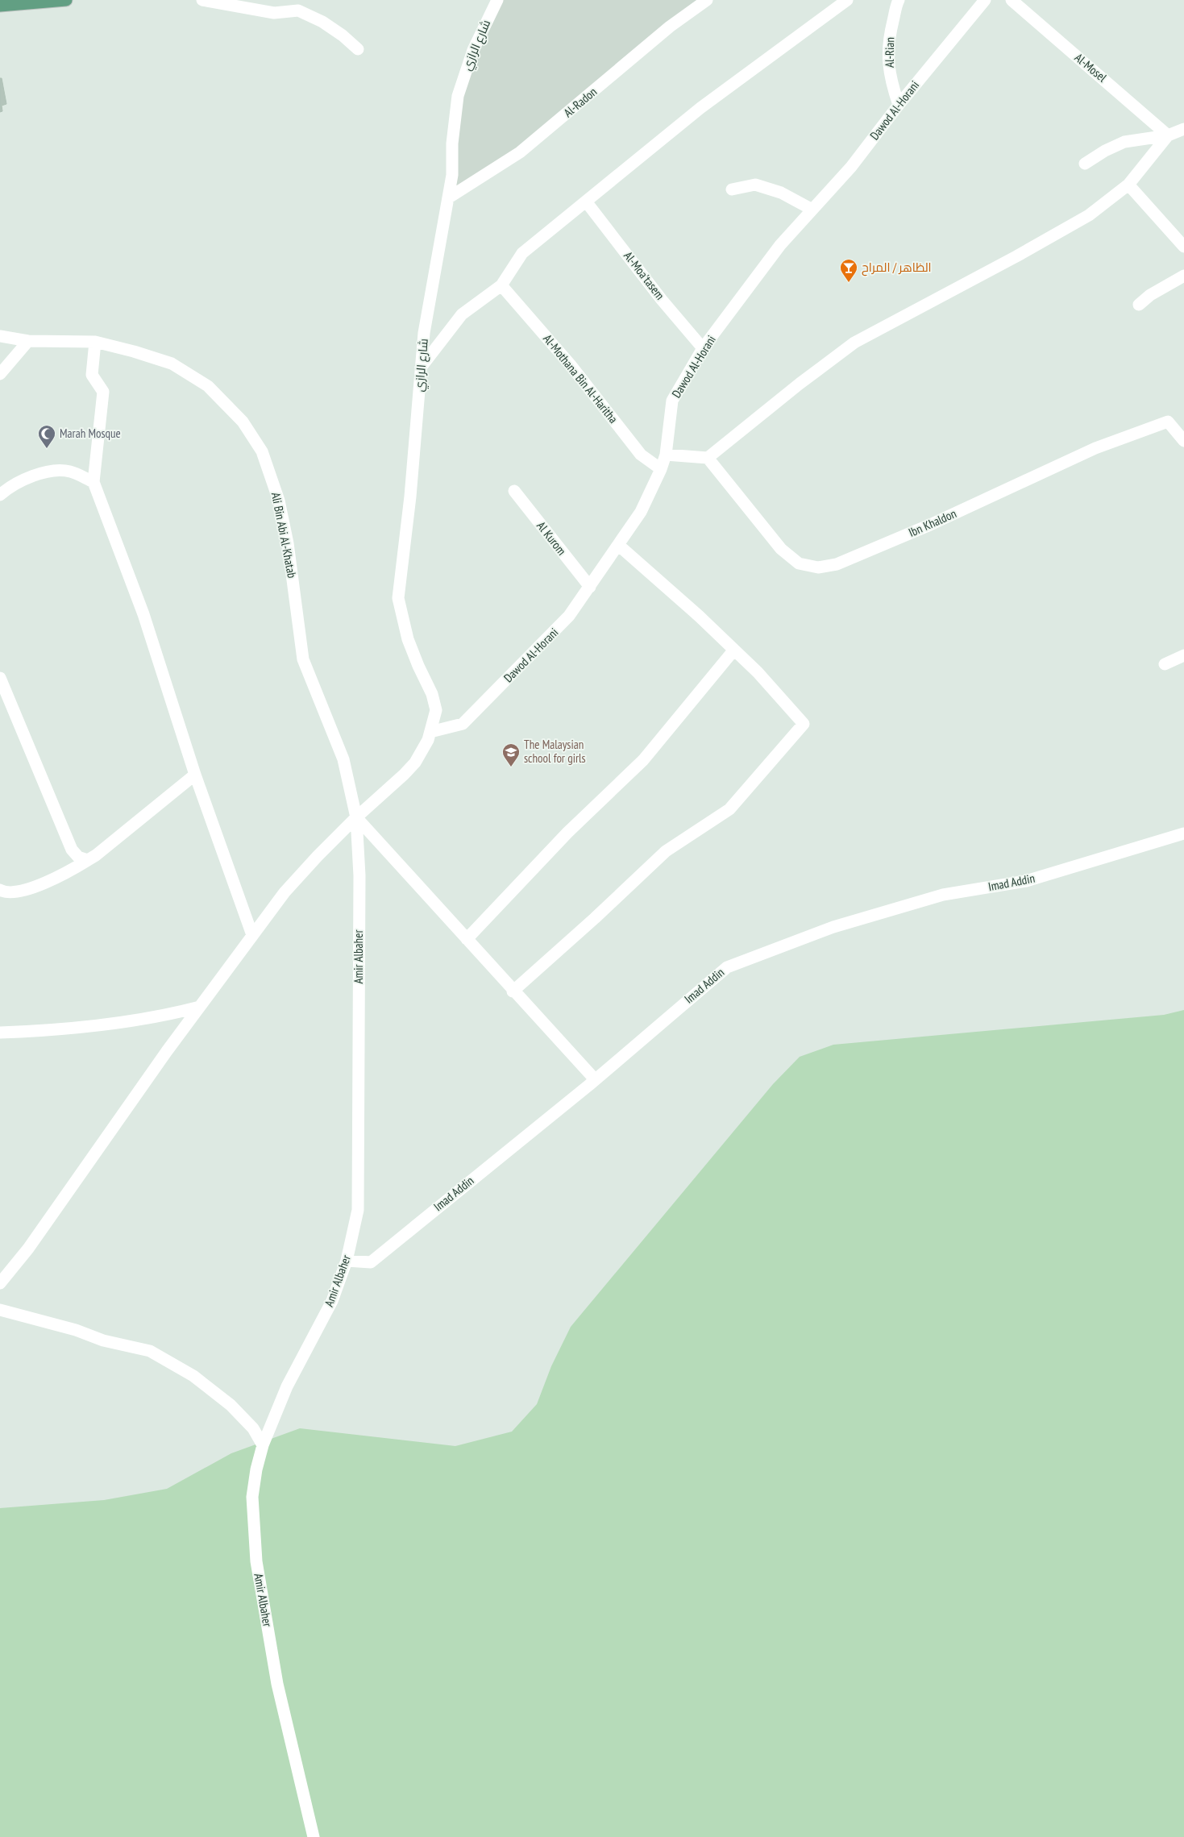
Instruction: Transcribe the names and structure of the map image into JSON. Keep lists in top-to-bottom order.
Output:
{
  "streets": {
    "street": [
      "شارع الرازي",
      "Al-Rian",
      "Al-Mosel",
      "Al-Radon",
      "Dawod Al-Horani",
      "Al-Moa'tasem",
      "Al-Mothana Bin Al-Haritha",
      "Ibn Khaldon",
      "Ali Bin Abi Al-Khatab",
      "Al Kurom",
      "Imad Addin",
      "Amir Albaher"
    ]
  },
  "crossings": [
    ["شارع الرازي", "Al-Radon"],
    ["شارع الرازي", "Dawod Al-Horani"],
    ["Al-Rian", "Dawod Al-Horani"],
    ["Dawod Al-Horani", "Al-Moa'tasem"],
    ["Dawod Al-Horani", "Al-Mothana Bin Al-Haritha"],
    ["Dawod Al-Horani", "Al Kurom"],
    ["Ali Bin Abi Al-Khatab", "Amir Albaher"],
    ["Imad Addin", "Amir Albaher"]
  ],
  "places": {
    "bar": ["الظاهر / المراح"],
    "mosque": ["Marah Mosque"],
    "school or university": ["The Malaysian school for girls"]
  }
}
